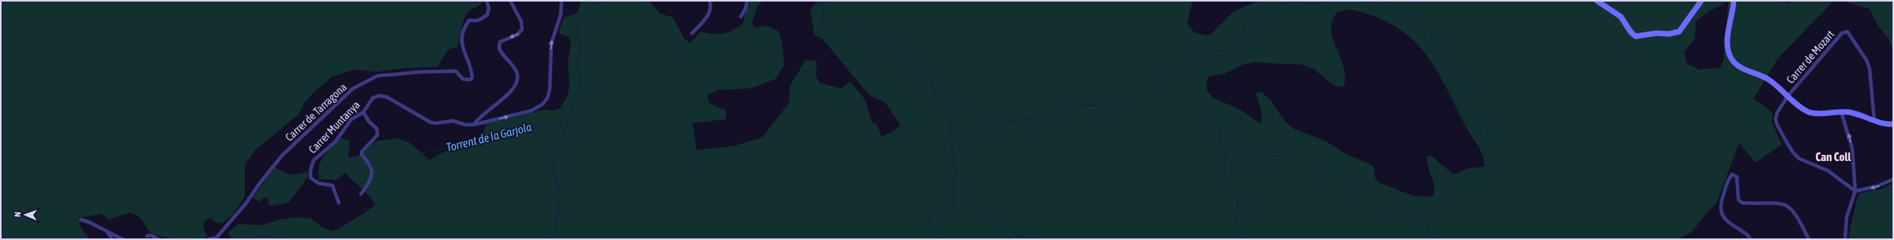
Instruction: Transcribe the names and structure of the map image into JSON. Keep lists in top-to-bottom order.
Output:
{
  "streets": {
    "street": ["Carrer de Mozart", "Carrer de Tarragona", "Carrer Muntanya"]
  },
  "districts": ["Can Coll"],
  "water": ["Torrent de la Garjola"],
  "north": "left"
}
